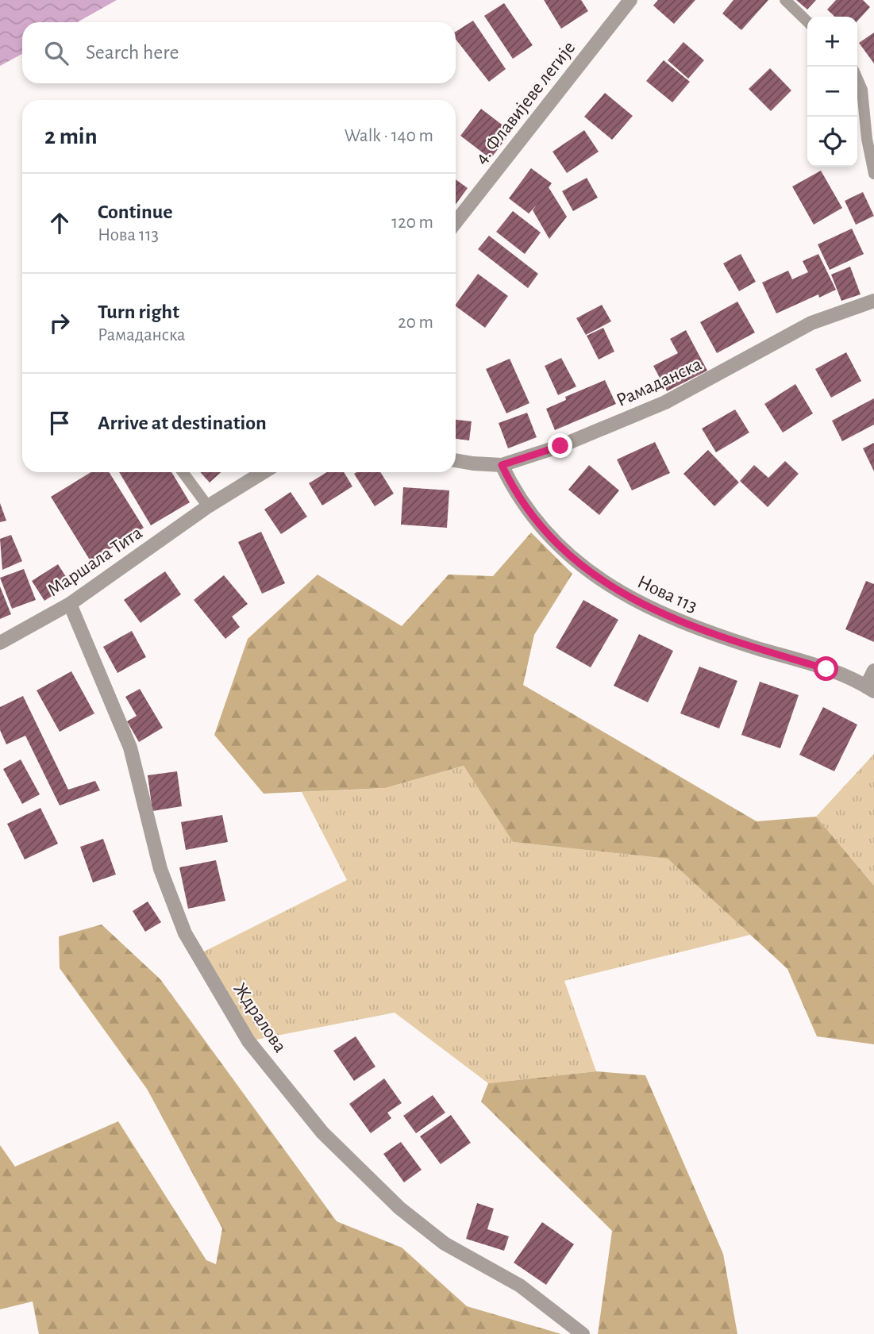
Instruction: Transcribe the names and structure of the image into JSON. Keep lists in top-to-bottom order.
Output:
{
  "streets": {
    "street": [
      "4. Флавијеве легије",
      "Рамаданска",
      "Маршала Тита",
      "Нова 113",
      "Ждралова"
    ]
  },
  "crossings": [
    ["Рамаданска", "Нова 113"],
    ["Маршала Тита", "Ждралова"]
  ],
  "page": {
    "map_buttons": ["+", "−"],
    "search": "Search here",
    "heading": ["2 min", "Walk · 140 m"],
    "list": [
      ["Continue", "Нова 113", "120 m"],
      ["Turn right", "Рамаданска", "20 m"],
      "Arrive at destination"
    ]
  }
}
